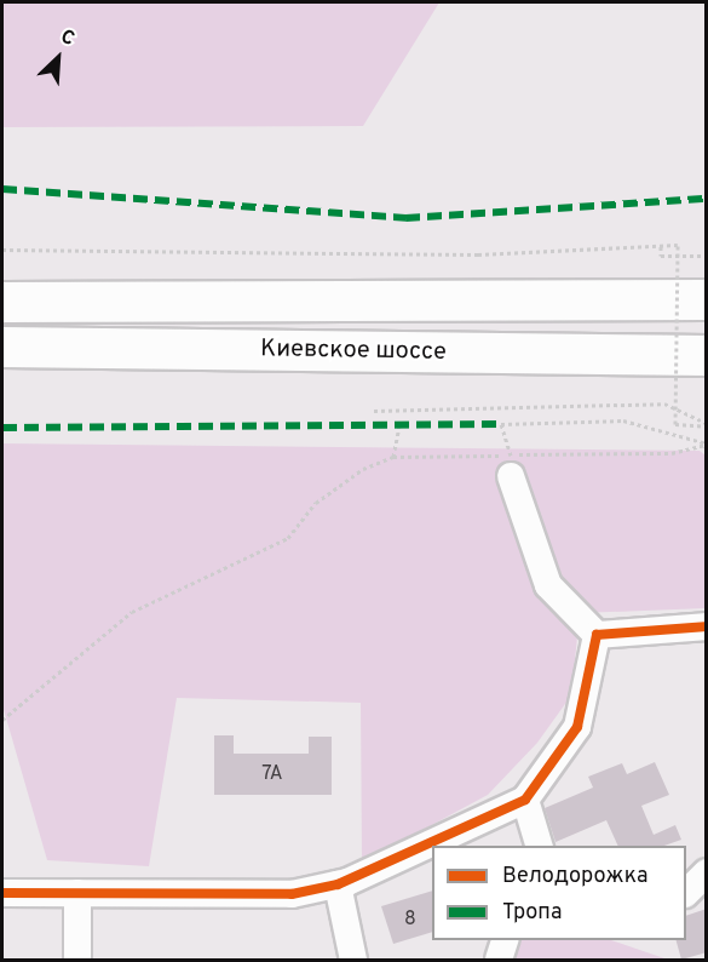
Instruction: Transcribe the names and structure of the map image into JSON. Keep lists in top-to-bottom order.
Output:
{
  "streets": {
    "highway": ["Киевское шоссе"]
  },
  "house_numbers": ["7А", "8"],
  "legend": ["Велодорожка", "Тропа"],
  "north": "top right"
}
